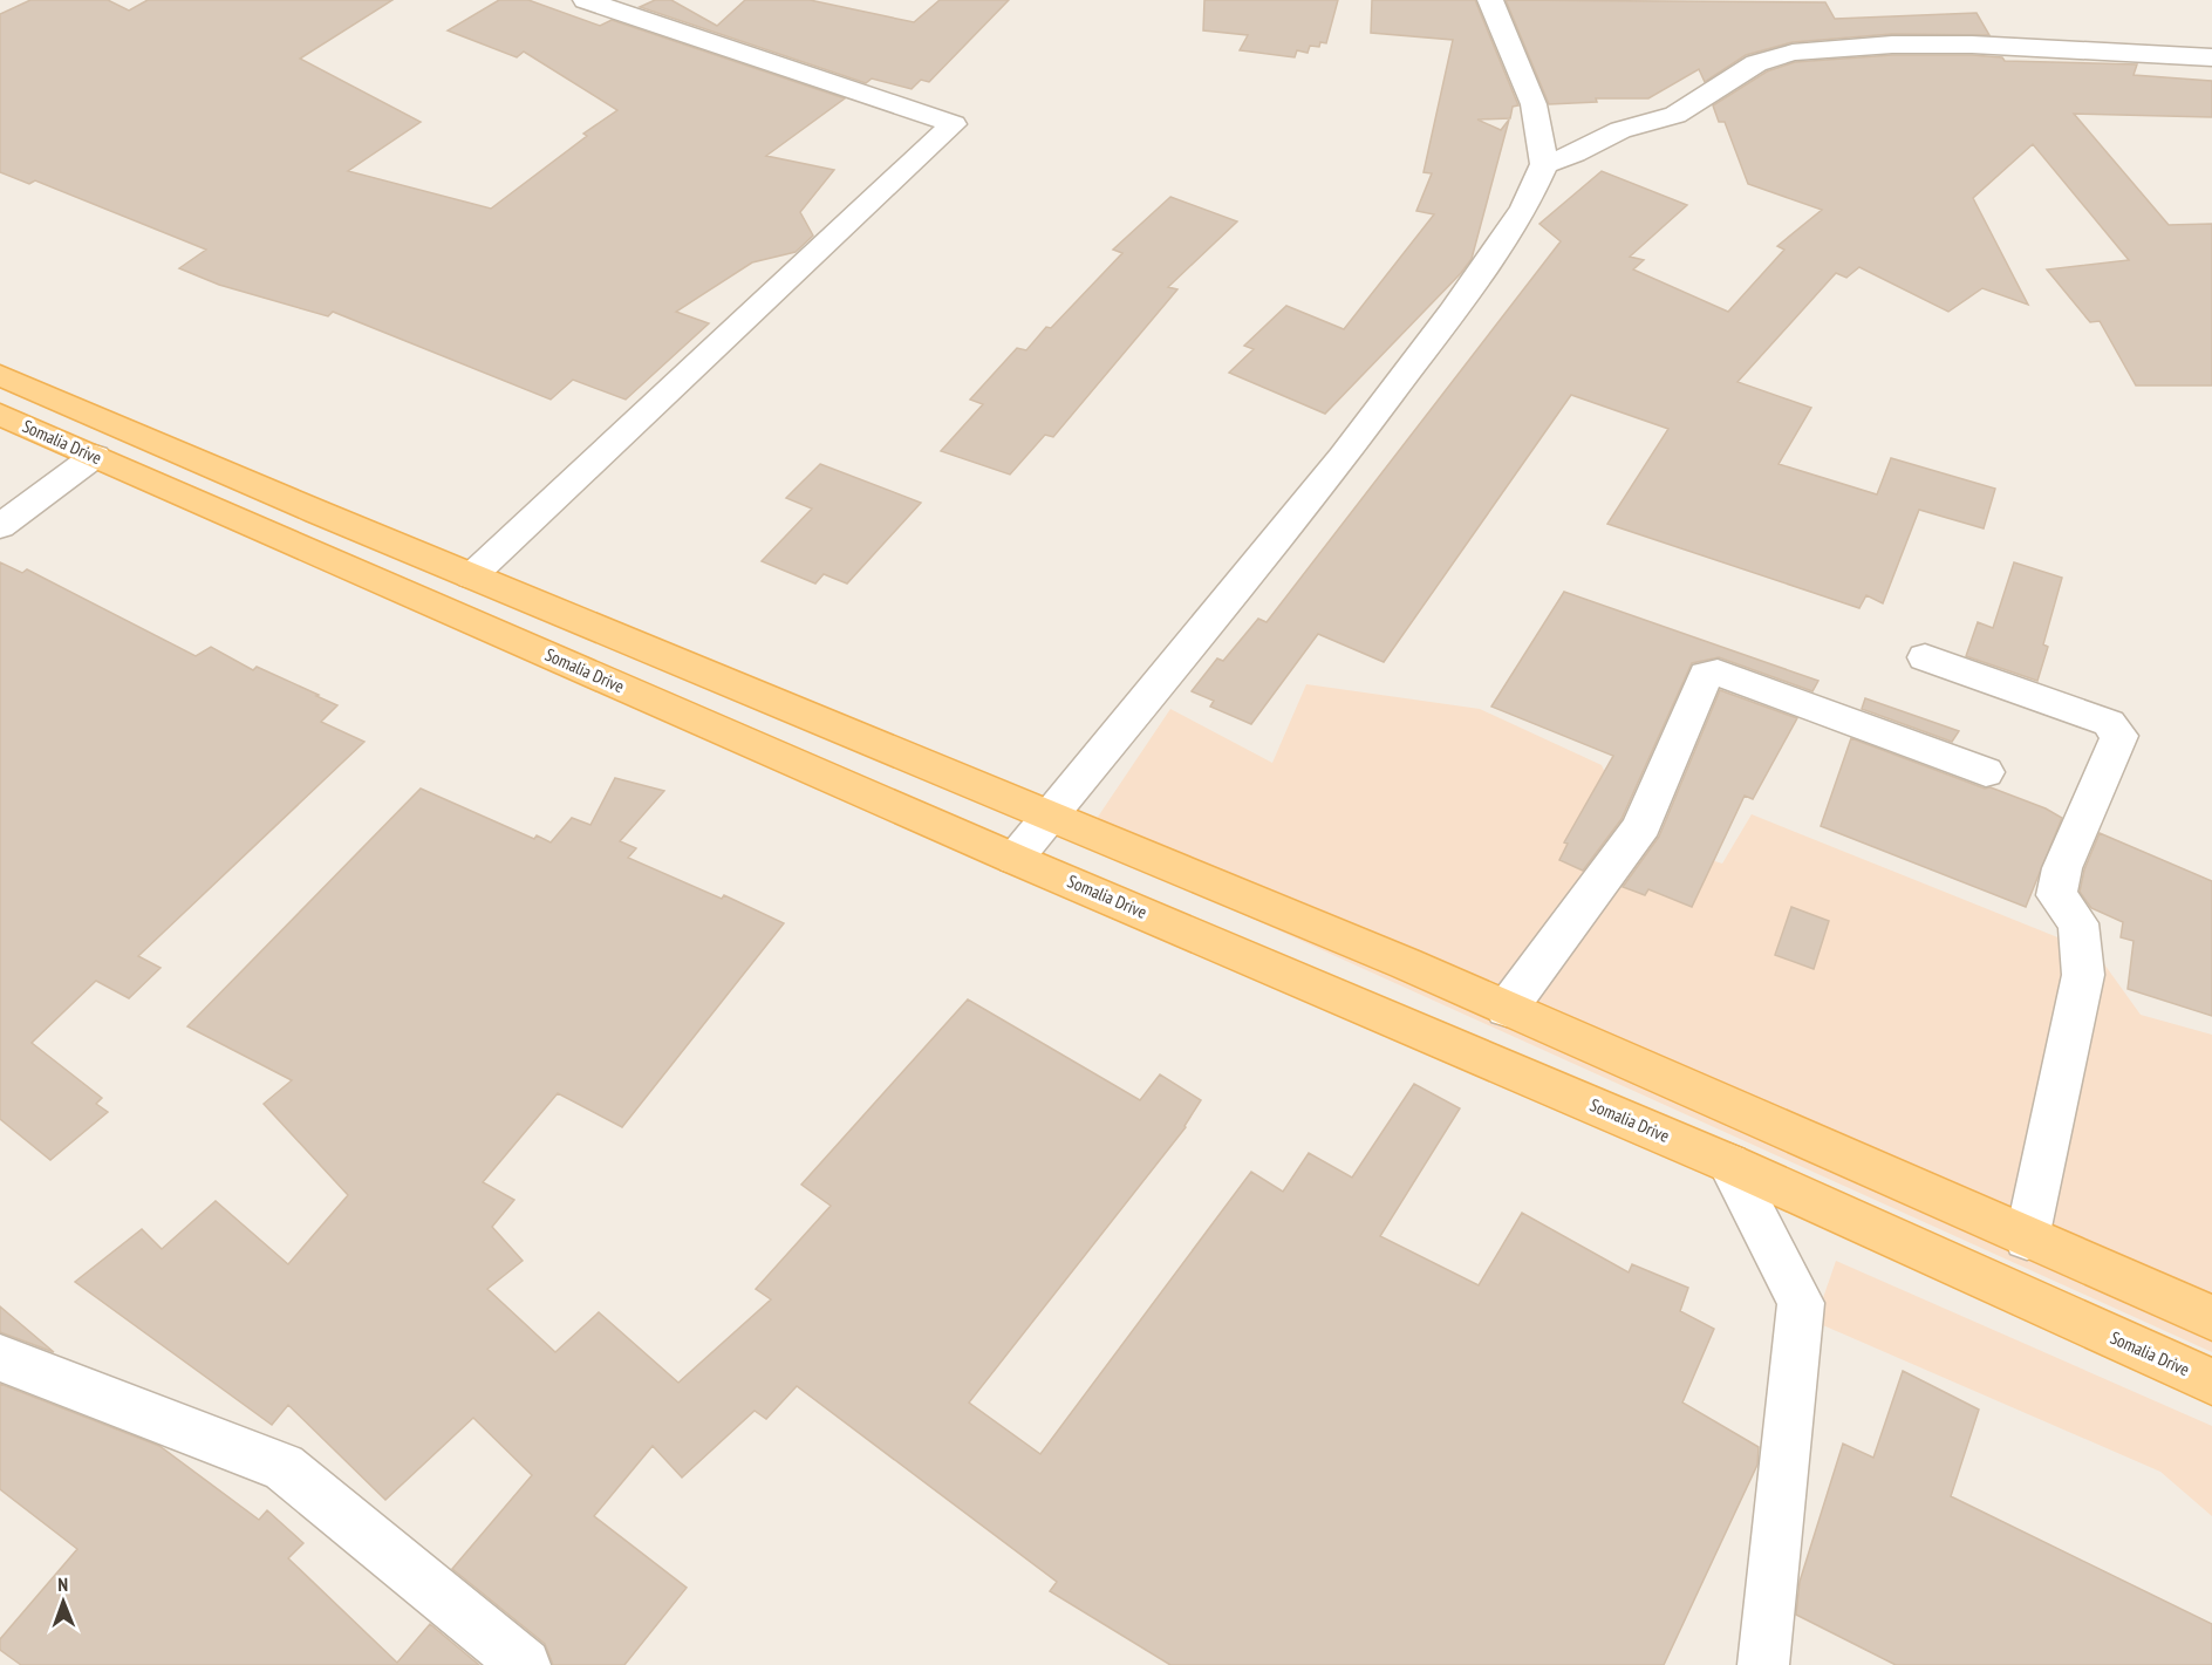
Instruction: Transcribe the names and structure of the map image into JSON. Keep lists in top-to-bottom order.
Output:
{
  "streets": {
    "main road": ["Somalia Drive"]
  },
  "north": "top"
}
